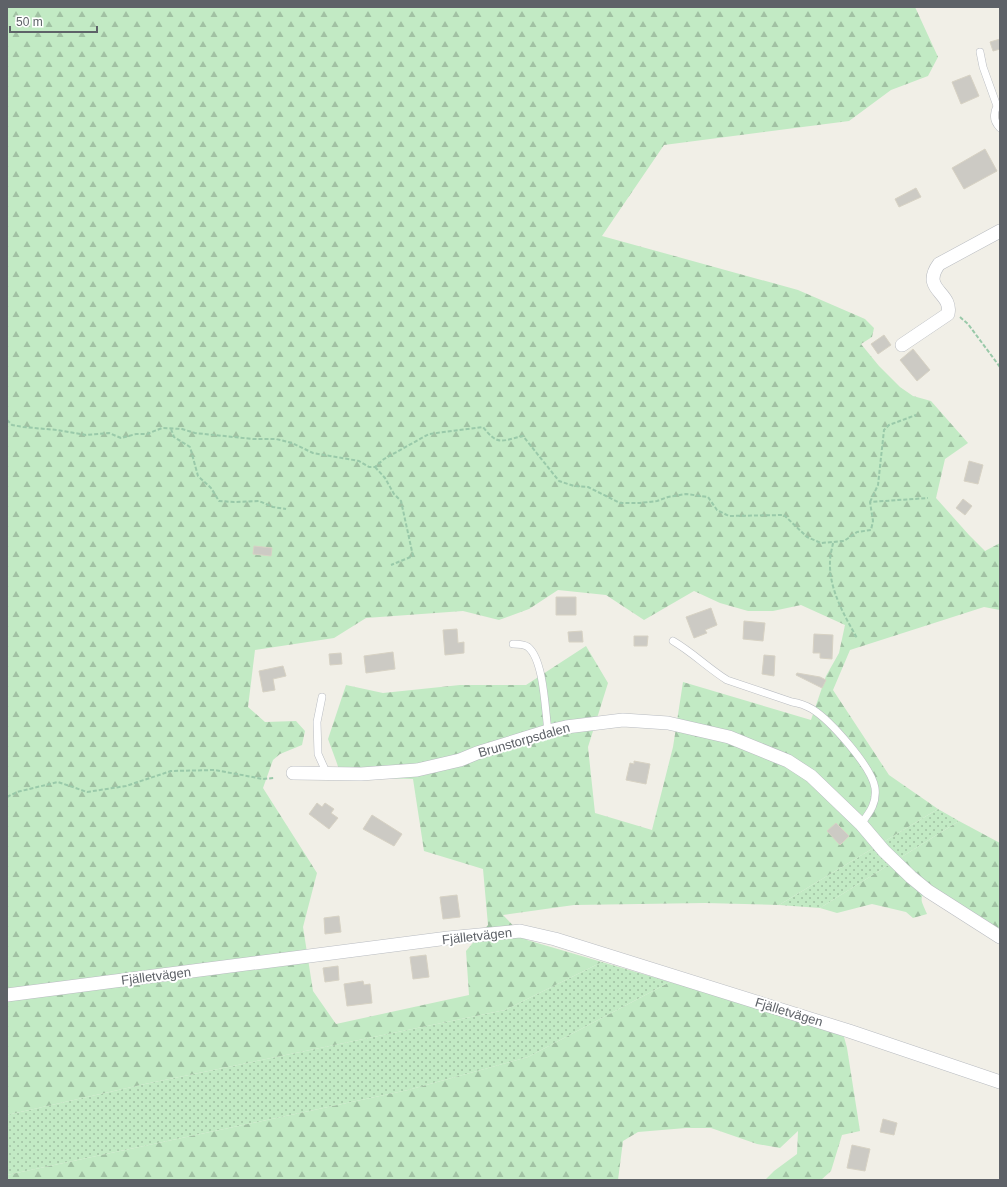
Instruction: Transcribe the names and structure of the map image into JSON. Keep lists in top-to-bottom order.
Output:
{
  "streets": {
    "street": ["Brunstorpsdalen", "Fjälletvägen"]
  },
  "scale_bar": "50 m"
}
